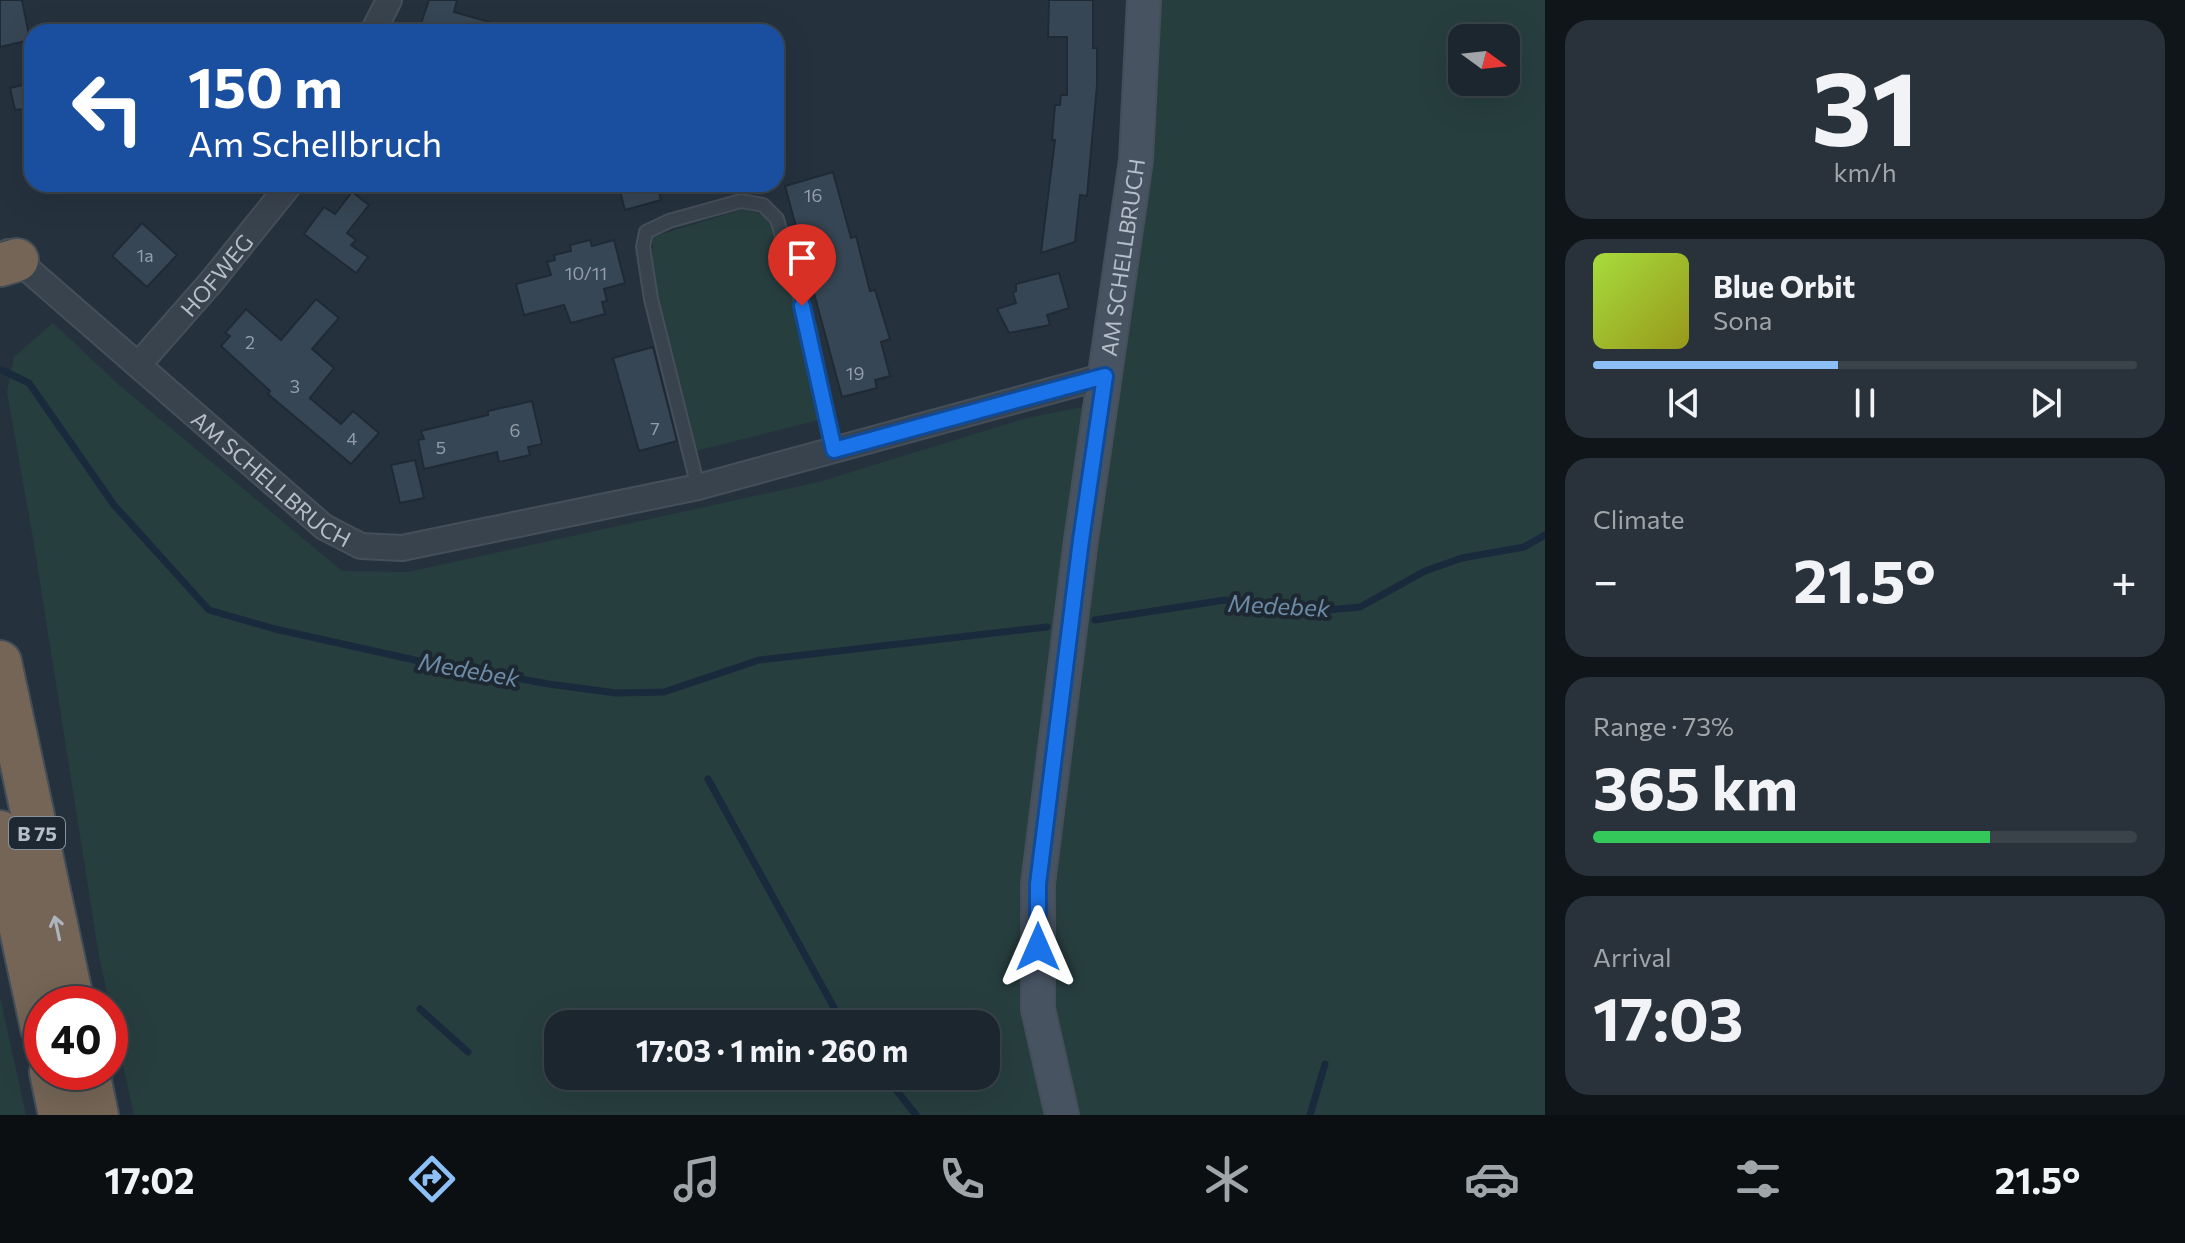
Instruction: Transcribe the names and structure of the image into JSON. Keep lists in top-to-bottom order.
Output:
{
  "streets": {
    "highway": ["B 75"],
    "street": ["AM SCHELLBRUCH", "HOFWEG"]
  },
  "crossings": [
    ["AM SCHELLBRUCH", "HOFWEG"]
  ],
  "water": ["Medebek"],
  "house_numbers": [
    "16",
    "1a",
    "10/11",
    "2",
    "19",
    "3",
    "7",
    "6",
    "4",
    "5"
  ],
  "north": "right",
  "page": {
    "tile": [
      ["31", "km/h"],
      "Climate",
      ["Range · 73%", "365 km"],
      ["Arrival", "17:03"]
    ],
    "turn": ["150 m", "Am Schellbruch"],
    "song": ["Blue Orbit", "Sona"],
    "heat": ["−", "21.5°", "+"],
    "limit": "40",
    "trip": "17:03 · 1 min · 260 m",
    "tabs": ["17:02", "21.5°"]
  }
}
